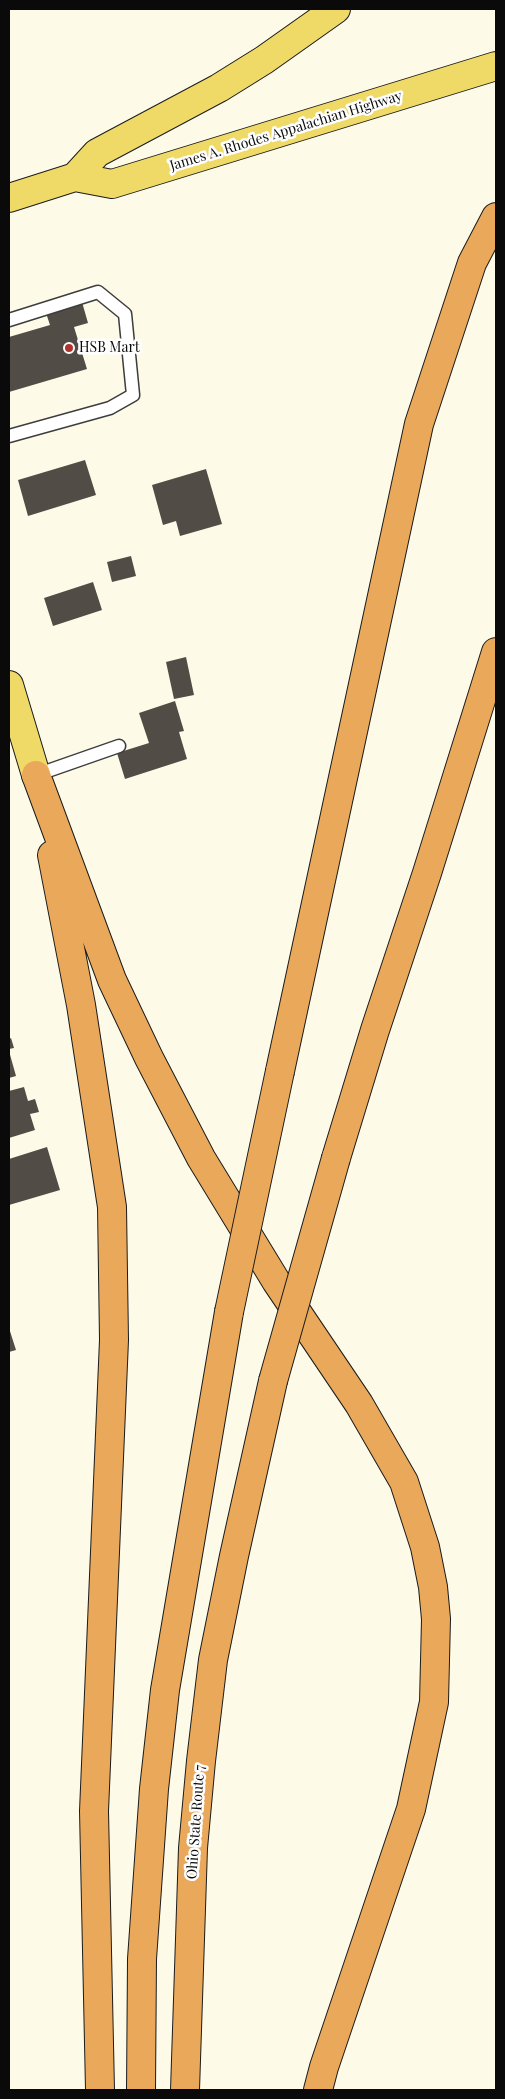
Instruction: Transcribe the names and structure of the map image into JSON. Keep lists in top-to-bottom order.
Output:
{
  "streets": {
    "highway": ["Ohio State Route 7"],
    "main road": ["James A. Rhodes Appalachian Highway"]
  },
  "places": ["HSB Mart"]
}
